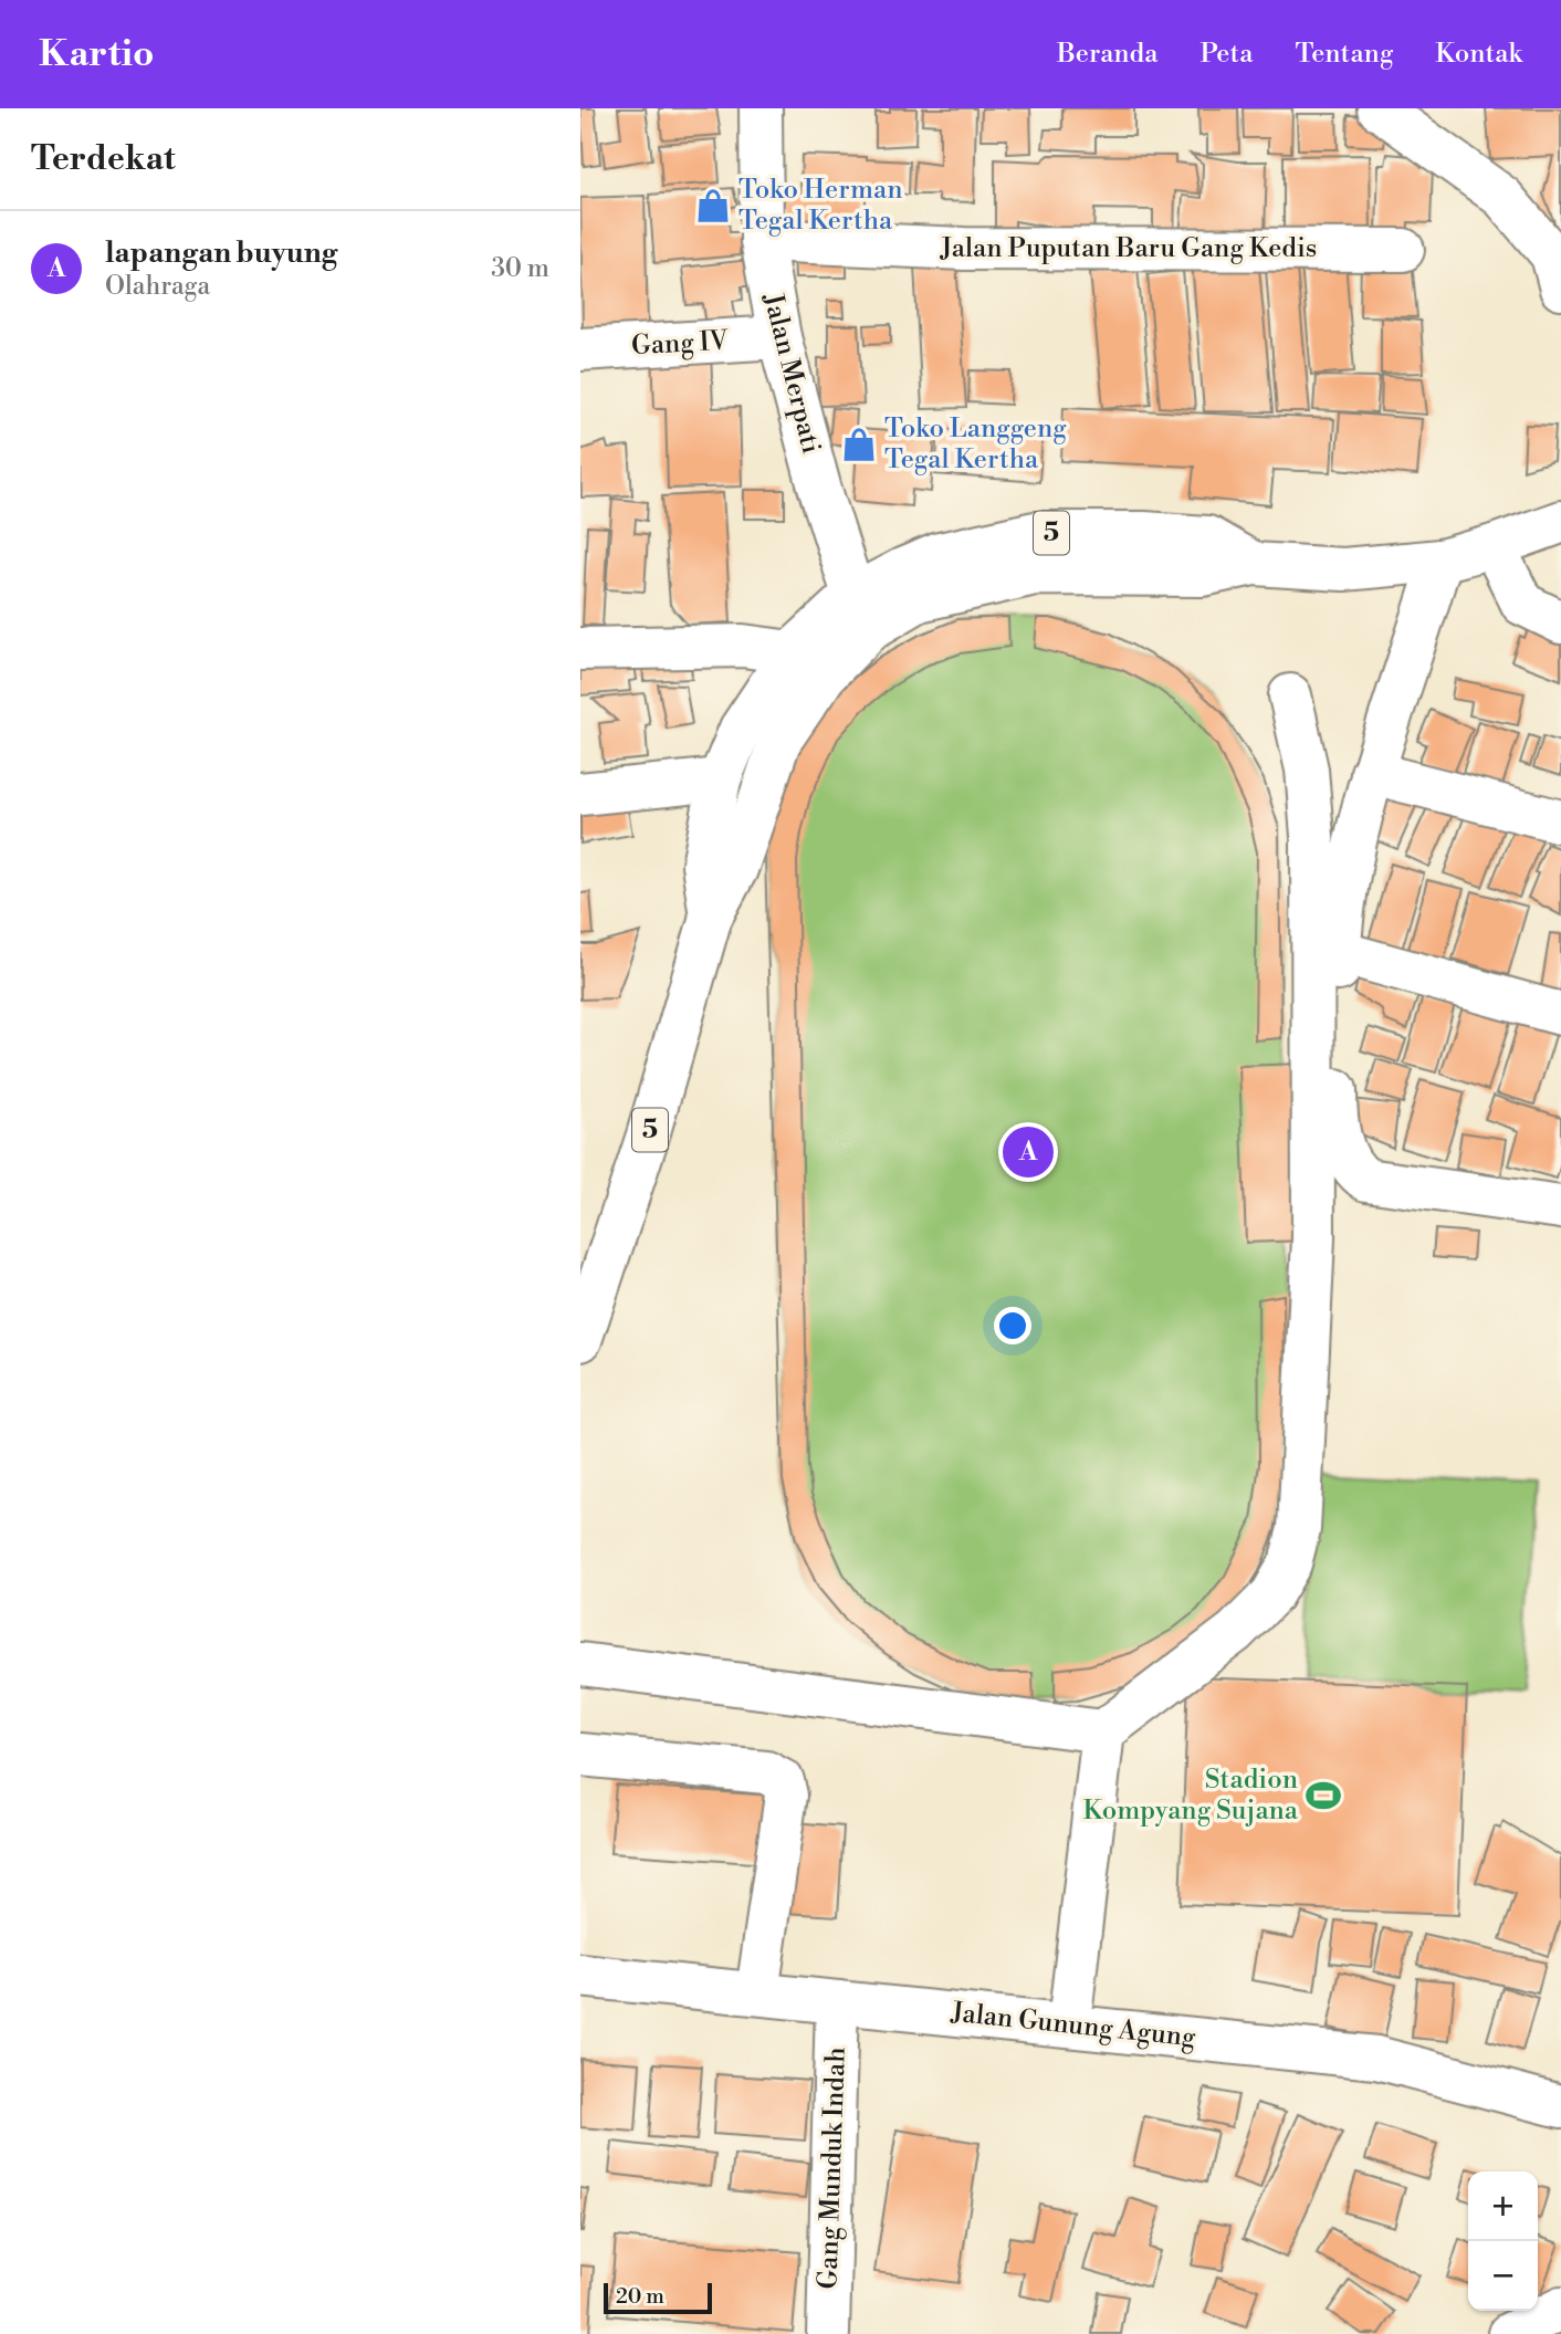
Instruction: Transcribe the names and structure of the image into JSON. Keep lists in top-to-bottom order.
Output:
{
  "streets": {
    "main road": [
      "Jalan Puputan Baru Gang Kedis",
      "Gang IV",
      "Jalan Merpati",
      "5",
      "Jalan Gunung Agung",
      "Gang Munduk Indah"
    ]
  },
  "crossings": [
    ["Jalan Puputan Baru Gang Kedis", "Jalan Merpati"],
    ["Gang IV", "Jalan Merpati"],
    ["Jalan Merpati", "5"],
    ["Jalan Gunung Agung", "Gang Munduk Indah"]
  ],
  "places": {
    "shop": ["Toko Herman Tegal Kertha", "Toko Langgeng Tegal Kertha"],
    "sports": ["Stadion Kompyang Sujana"]
  },
  "scale_bar": "20 m",
  "page": {
    "header": "Kartio",
    "nav": [
      "Beranda",
      "Peta",
      "Tentang",
      "Kontak"
    ],
    "heading": "Terdekat",
    "list": [
      {
        "mark": "A",
        "name": "lapangan buyung",
        "note": "Olahraga",
        "value": "30 m"
      }
    ],
    "pins": "A",
    "map_buttons": ["+", "−"],
    "scale": "20 m"
  }
}
